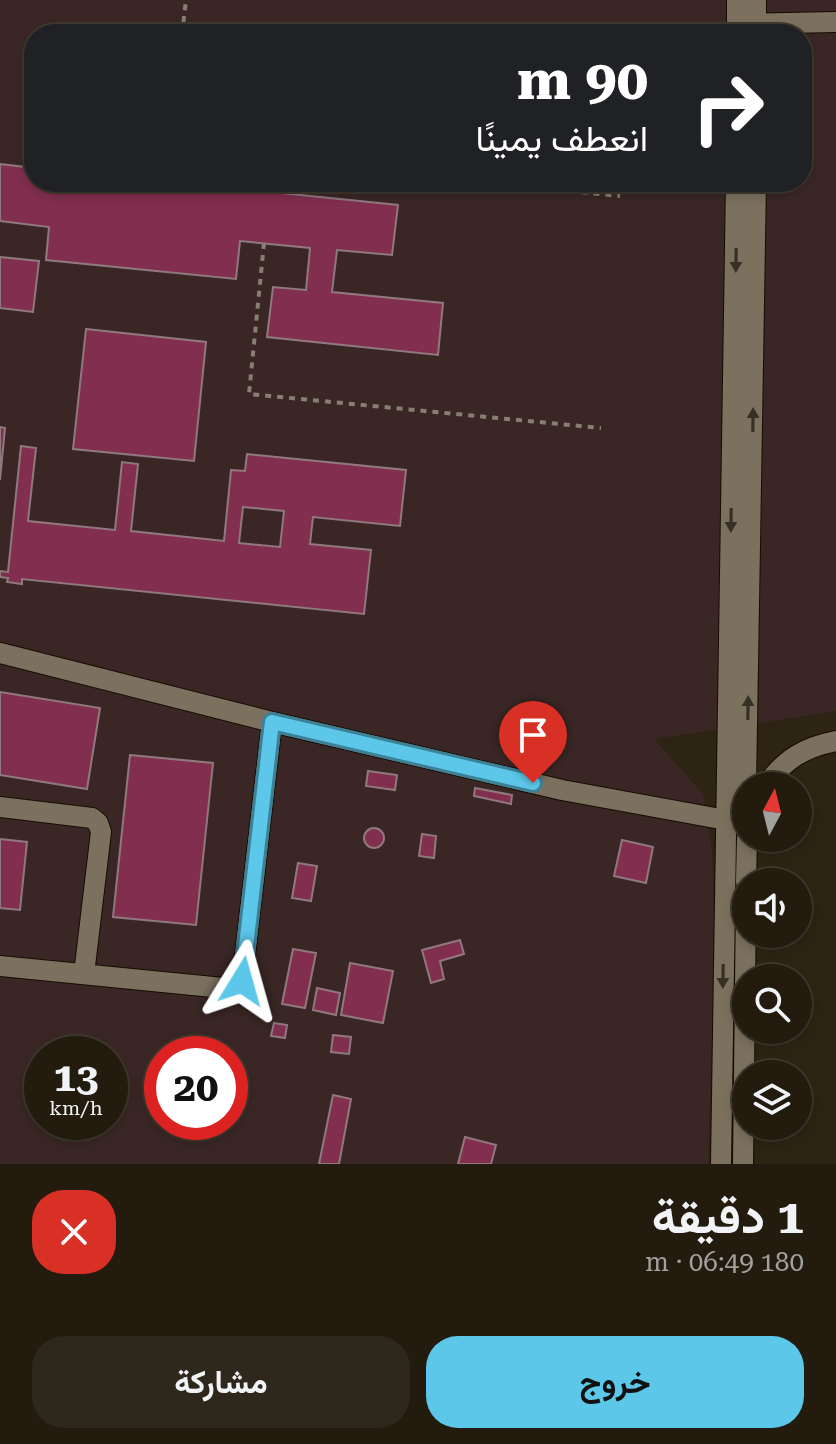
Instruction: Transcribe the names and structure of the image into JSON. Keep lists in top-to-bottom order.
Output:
{
  "north": "top",
  "page": {
    "turn": ["90 m", "انعطف يمينًا"],
    "speed": "13 km/h",
    "limit": "20",
    "heading": ["1 دقيقة", "180 m · 06:49"],
    "buttons": ["خروج", "مشاركة"]
  }
}
